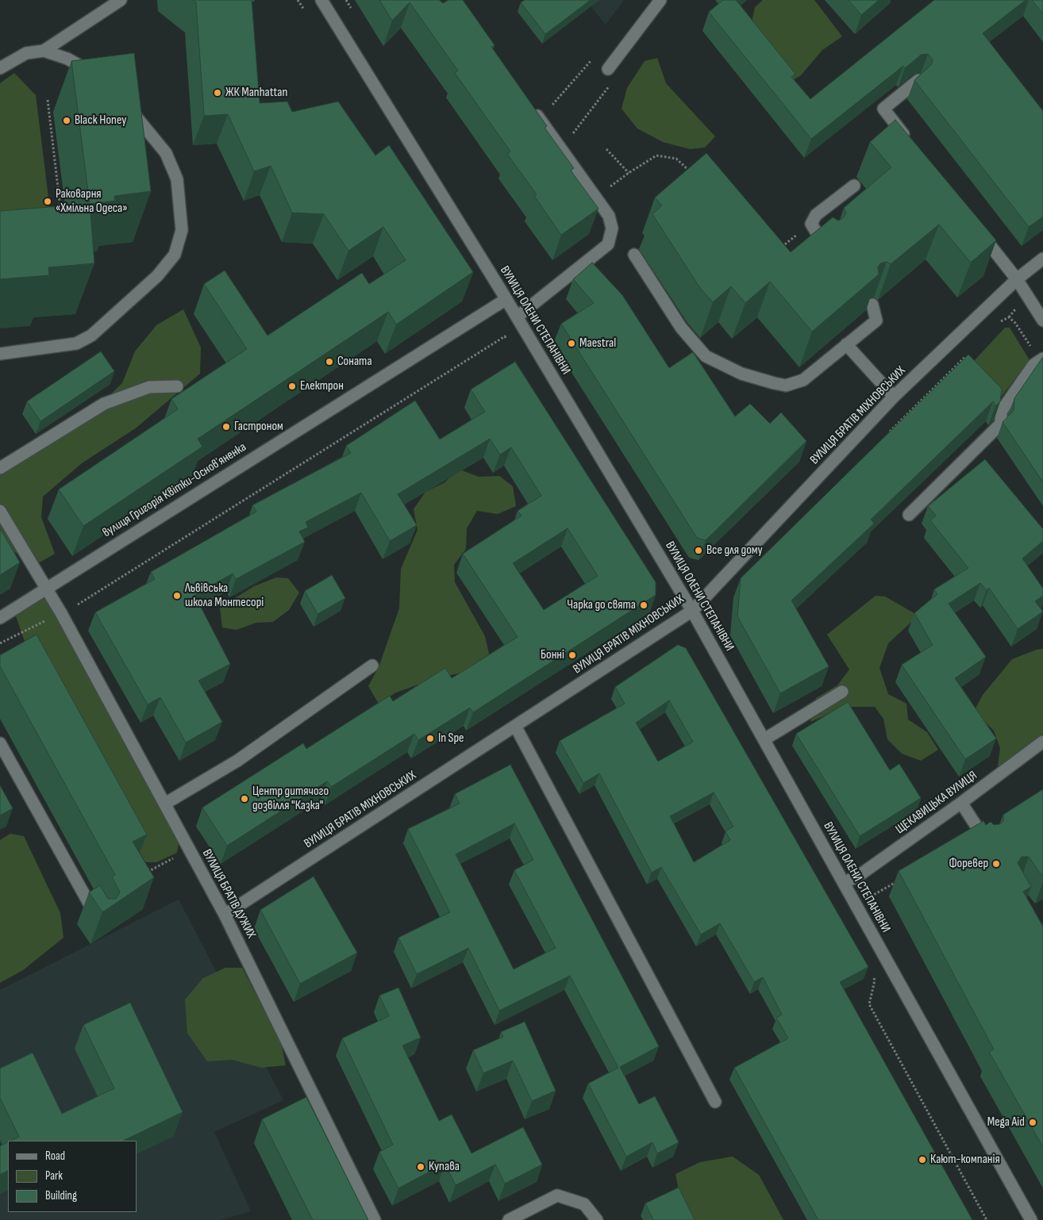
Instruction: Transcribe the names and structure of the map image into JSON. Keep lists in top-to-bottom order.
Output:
{
  "streets": {
    "street": [
      "ВУЛИЦЯ ОЛЕНИ СТЕПАНІВНИ",
      "ВУЛИЦЯ БРАТІВ МІХНОВСЬКИХ",
      "вулиця Григорія Квітки-Основʼяненка",
      "ЩЕКАВИЦЬКА ВУЛИЦЯ",
      "ВУЛИЦЯ БРАТІВ ДУЖИХ"
    ]
  },
  "crossings": [
    ["ВУЛИЦЯ ОЛЕНИ СТЕПАНІВНИ", "ВУЛИЦЯ БРАТІВ МІХНОВСЬКИХ"],
    ["ВУЛИЦЯ ОЛЕНИ СТЕПАНІВНИ", "вулиця Григорія Квітки-Основʼяненка"],
    ["ВУЛИЦЯ ОЛЕНИ СТЕПАНІВНИ", "ЩЕКАВИЦЬКА ВУЛИЦЯ"],
    ["ВУЛИЦЯ БРАТІВ МІХНОВСЬКИХ", "ВУЛИЦЯ БРАТІВ ДУЖИХ"],
    ["вулиця Григорія Квітки-Основʼяненка", "ВУЛИЦЯ БРАТІВ ДУЖИХ"]
  ],
  "places": [
    "ЖК Manhattan",
    "Black Honey",
    "Раковарня «Хмільна Одеса»",
    "Maestral",
    "Соната",
    "Електрон",
    "Гастроном",
    "Все для дому",
    "Львівська школа Монтесорі",
    "Чарка до свята",
    "Бонні",
    "In Spe",
    "Центр дитячого дозвілля \"Казка\"",
    "Форевер",
    "Mega Aid",
    "Кают-компанія",
    "Купава"
  ],
  "legend": ["Road", "Park", "Building"]
}
